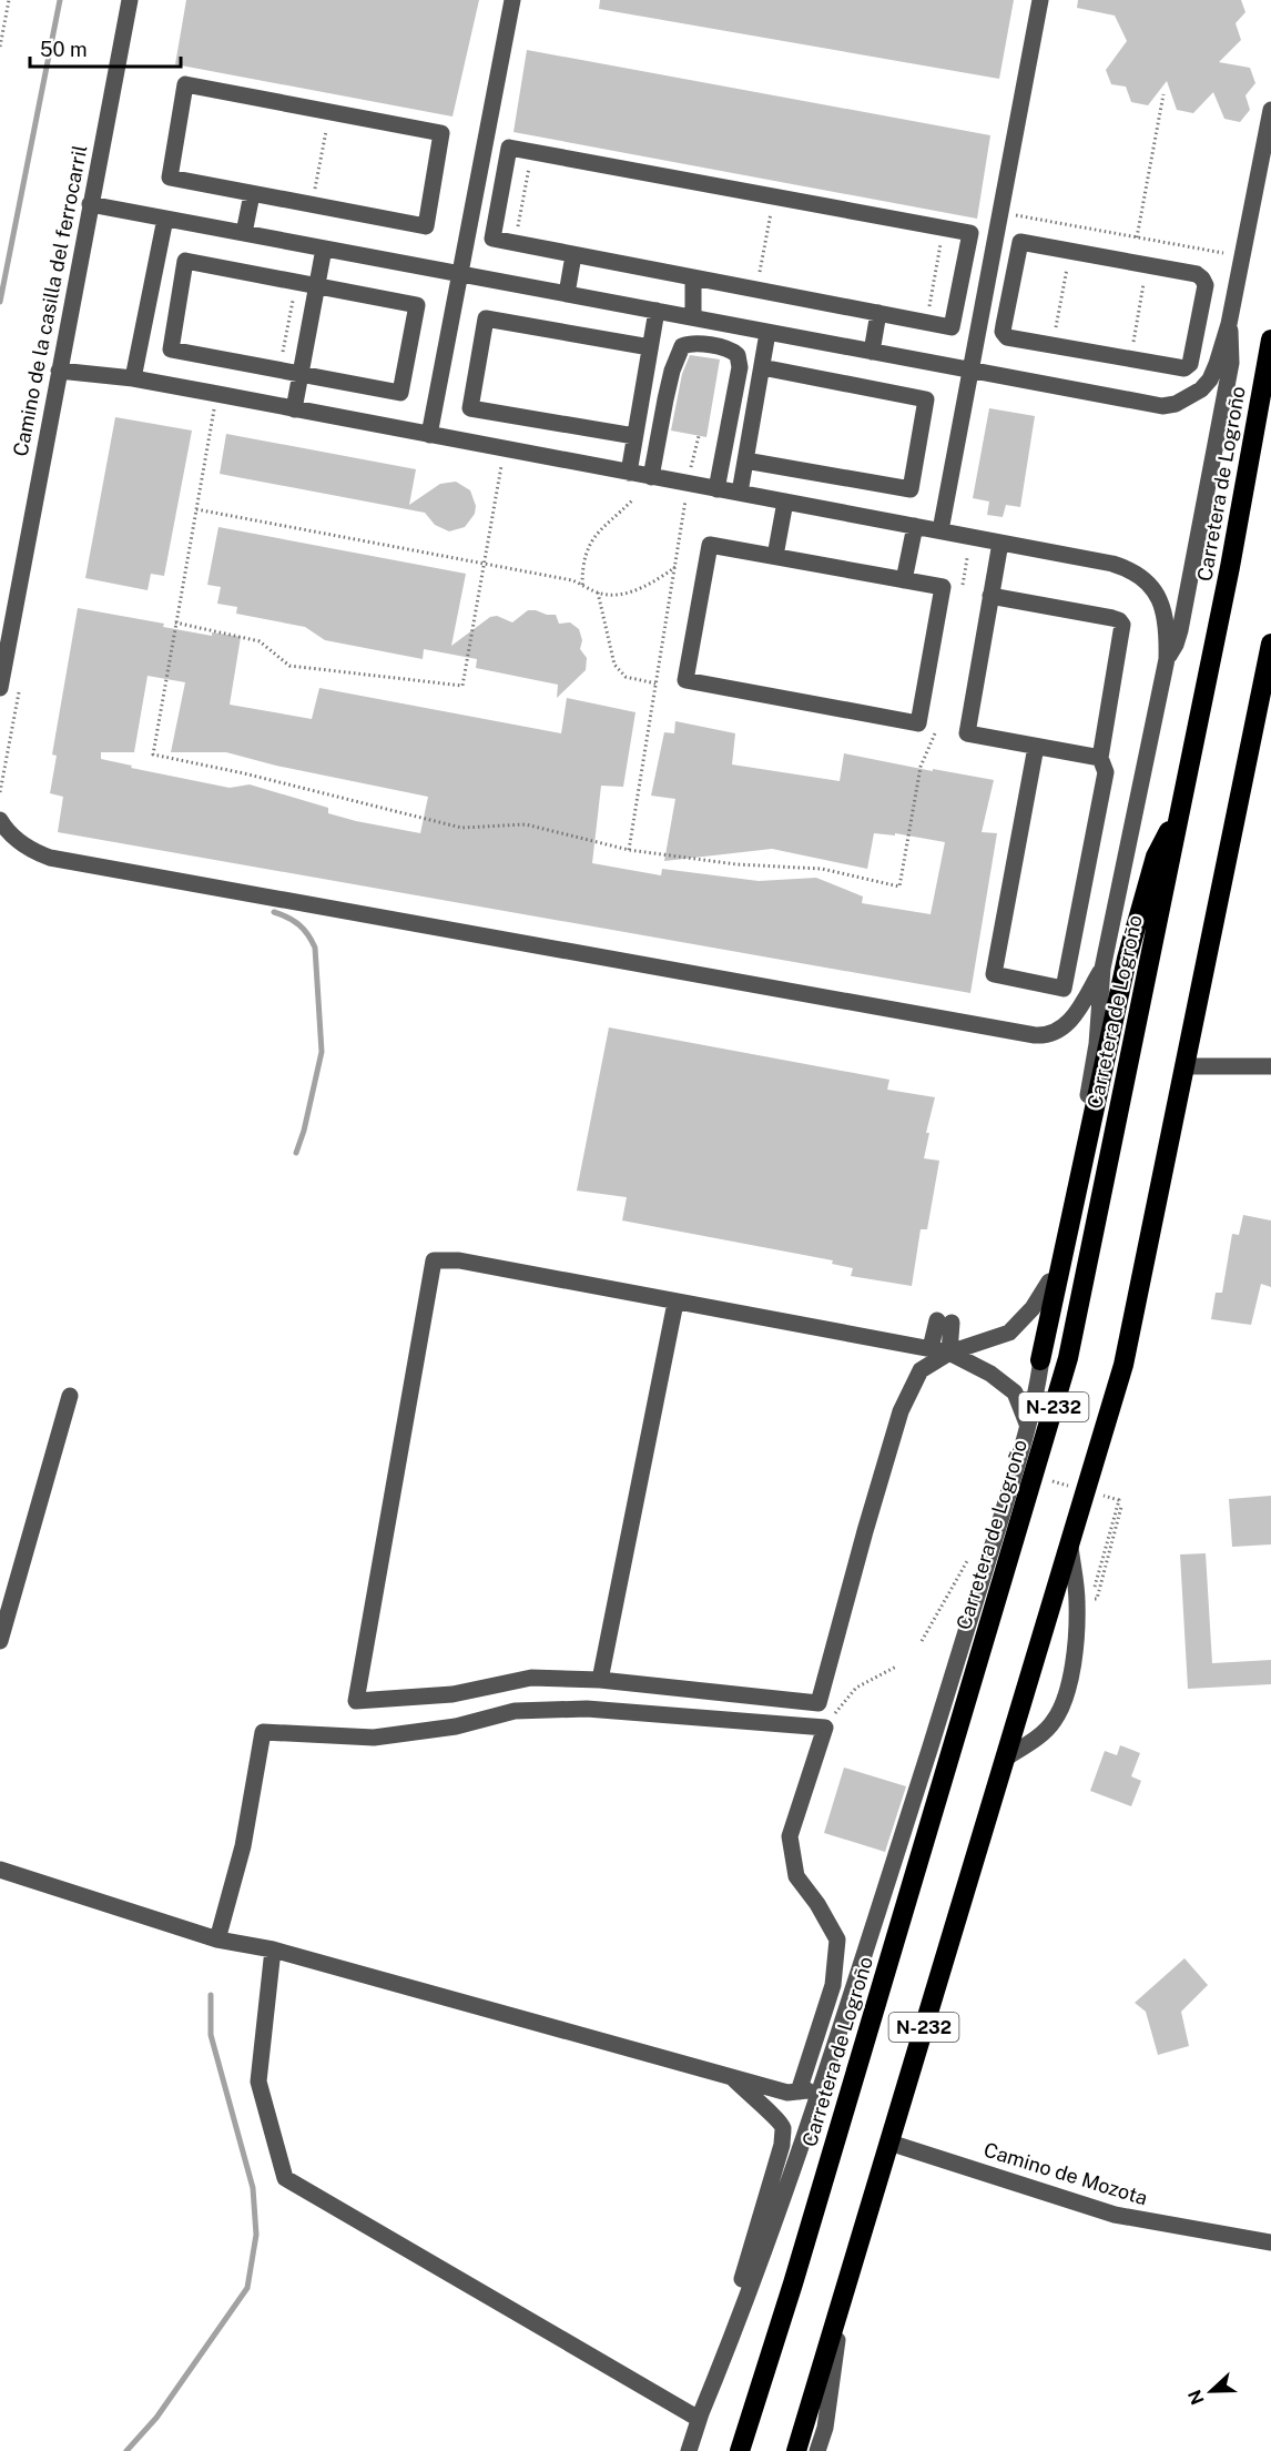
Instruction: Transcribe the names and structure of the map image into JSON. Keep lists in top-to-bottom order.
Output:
{
  "streets": {
    "highway": ["Carretera de Logroño", "N-232"],
    "street": ["Camino de la casilla del ferrocarril", "Camino de Mozota"]
  },
  "crossings": [
    ["N-232", "Camino de Mozota"]
  ],
  "scale_bar": "50 m",
  "north": "left"
}
